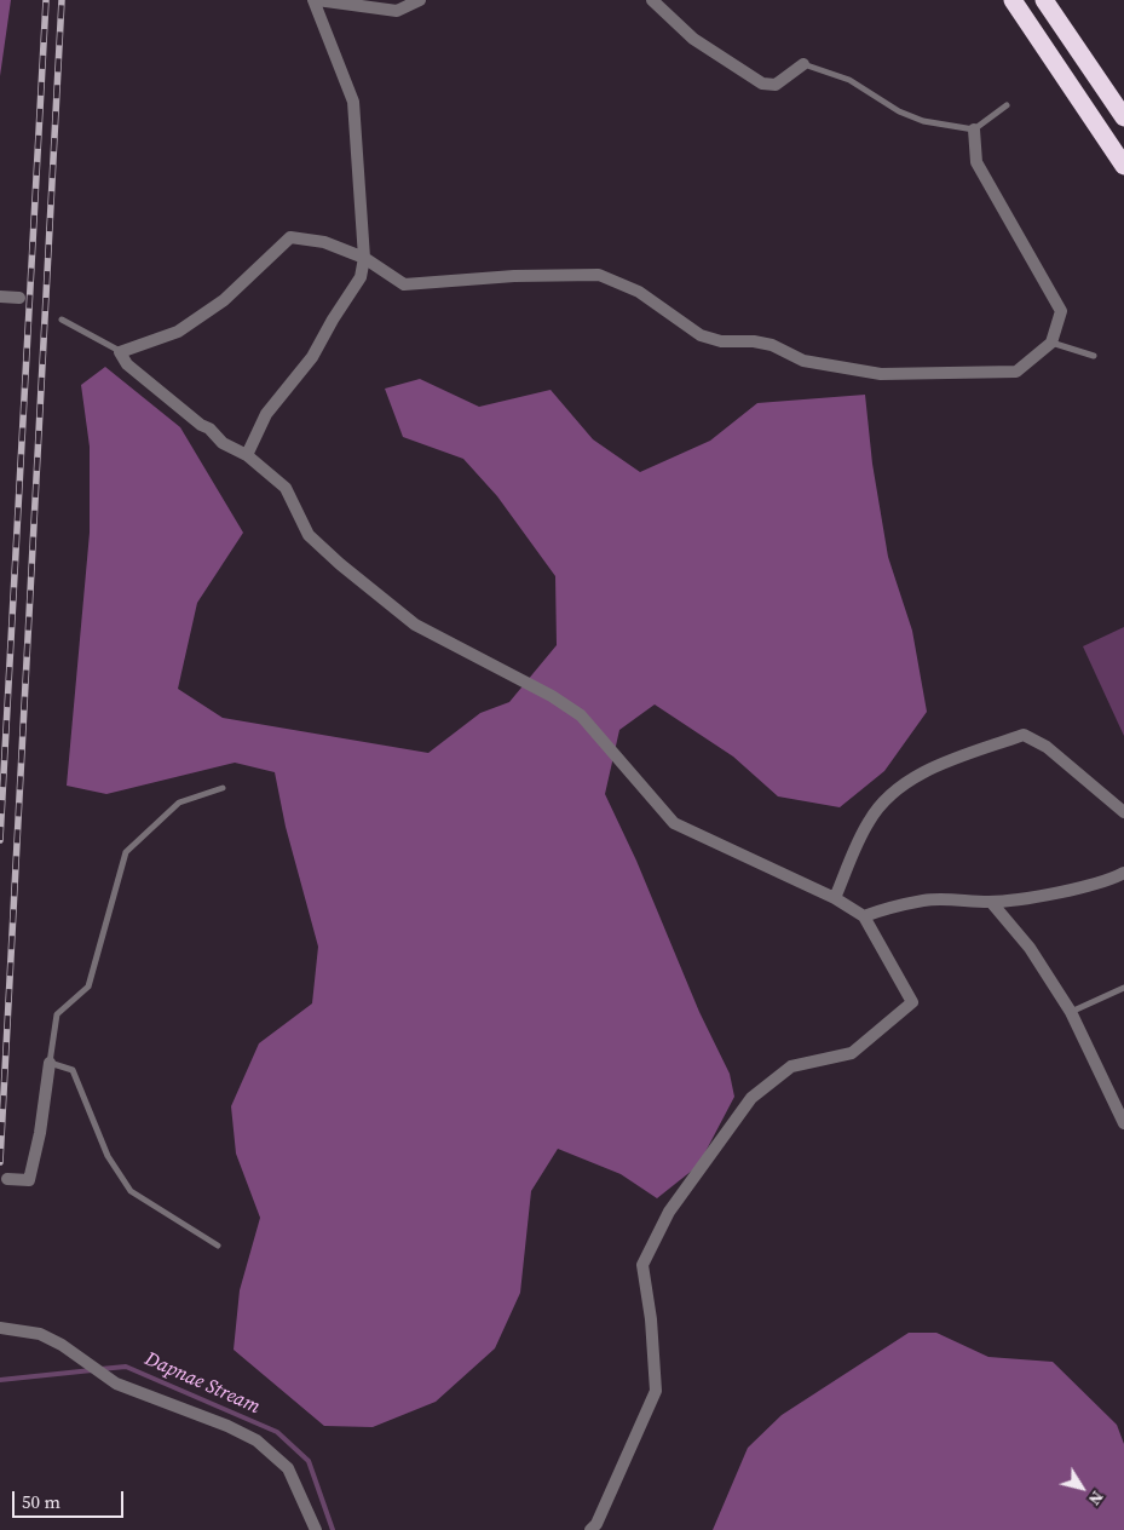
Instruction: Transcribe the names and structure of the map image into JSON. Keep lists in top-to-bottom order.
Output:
{
  "water": ["Dapnae Stream"],
  "scale_bar": "50 m",
  "north": "bottom right"
}
